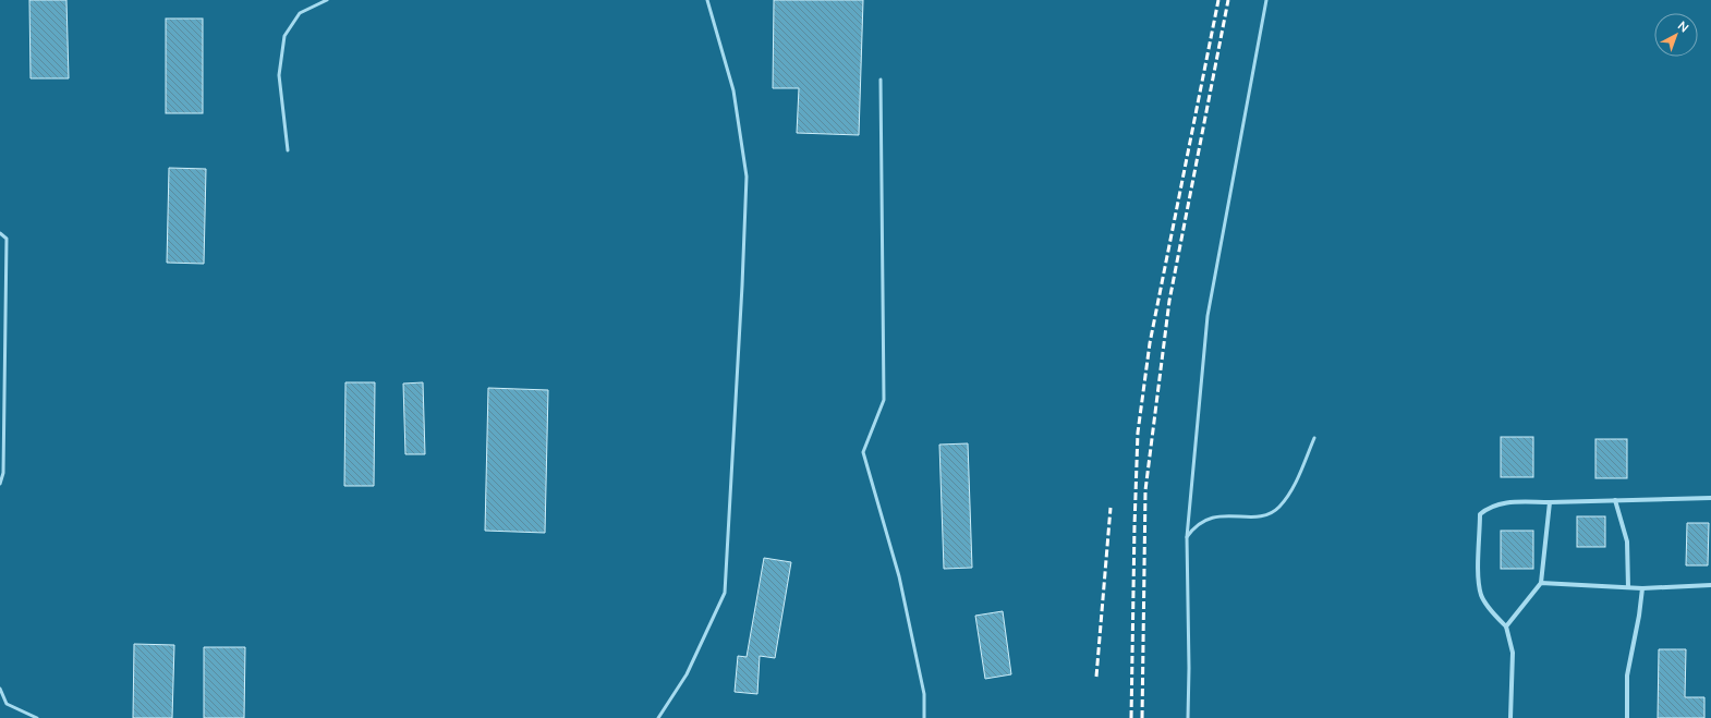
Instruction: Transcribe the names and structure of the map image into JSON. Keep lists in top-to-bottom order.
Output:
{
  "north": "top right"
}
